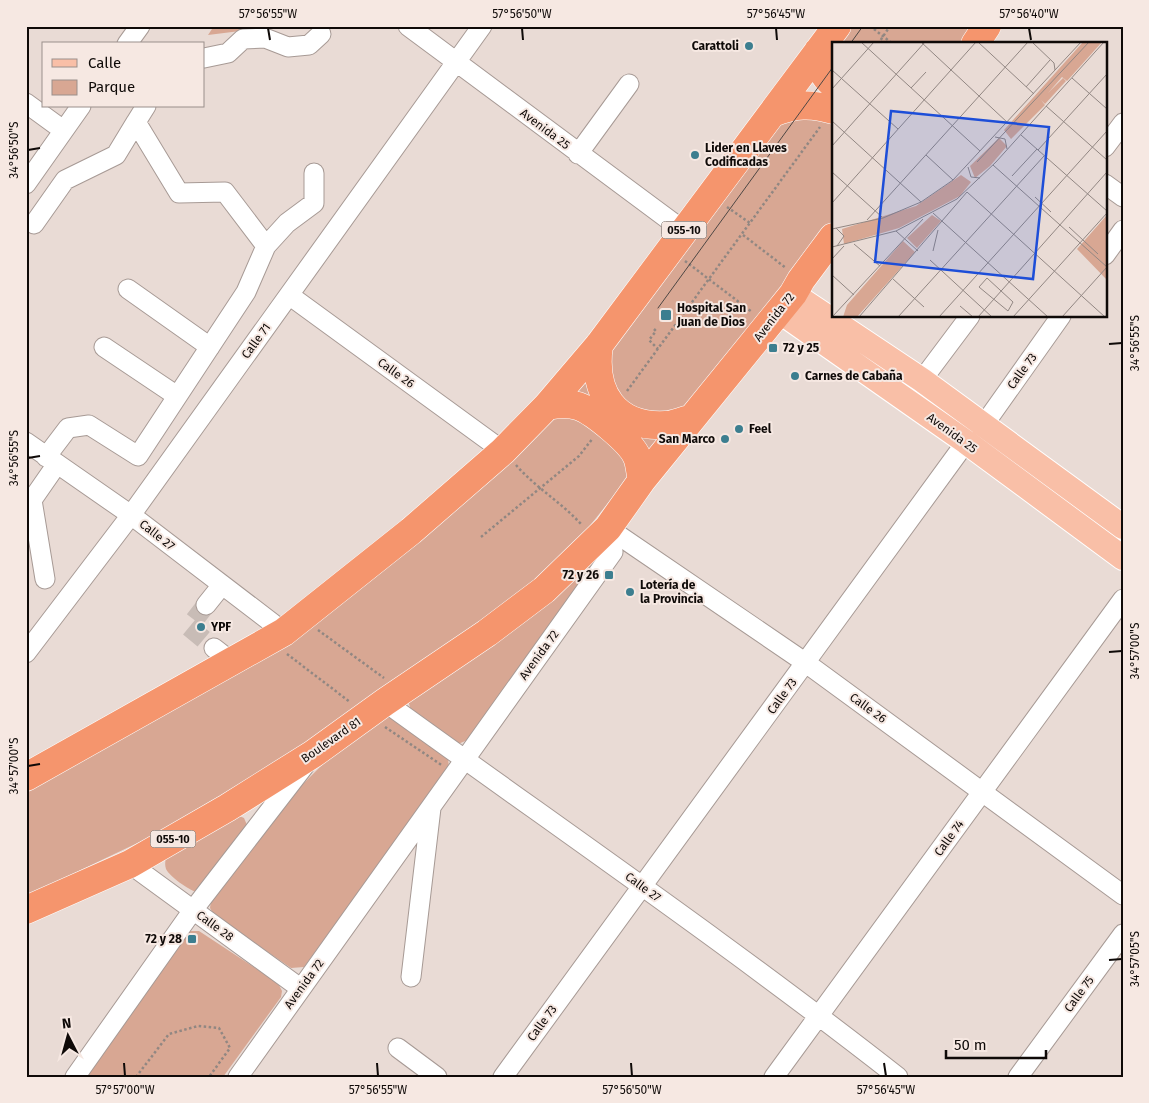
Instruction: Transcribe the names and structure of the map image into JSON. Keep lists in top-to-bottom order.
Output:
{
  "streets": {
    "highway": ["055-10", "Avenida 72", "Boulevard 81"],
    "main road": ["Avenida 25"],
    "street": [
      "Calle 71",
      "Calle 73",
      "Calle 26",
      "Calle 27",
      "Calle 74",
      "Calle 28",
      "Calle 75"
    ]
  },
  "crossings": [
    ["Avenida 25", "055-10"],
    ["Avenida 25", "Avenida 72"],
    ["Avenida 25", "Calle 71"],
    ["Avenida 25", "Calle 73"],
    ["055-10", "Calle 26"],
    ["055-10", "Calle 27"],
    ["Avenida 72", "Calle 26"],
    ["Avenida 72", "Calle 27"],
    ["Avenida 72", "Boulevard 81"],
    ["Avenida 72", "Calle 28"],
    ["Calle 71", "Calle 26"],
    ["Calle 71", "Calle 27"],
    ["Calle 73", "Calle 26"],
    ["Calle 73", "Calle 27"],
    ["Calle 26", "Boulevard 81"],
    ["Calle 26", "Calle 74"],
    ["Calle 27", "Boulevard 81"],
    ["Calle 27", "Calle 74"],
    ["Boulevard 81", "Calle 28"]
  ],
  "places": {
    "other": [
      "Carattoli",
      "Lider en Llaves Codificadas",
      "Carnes de Cabaña",
      "Feel",
      "San Marco",
      "Lotería de la Provincia",
      "YPF"
    ],
    "transit": [
      "Hospital San Juan de Dios",
      "72 y 25",
      "72 y 26",
      "72 y 28"
    ]
  },
  "legend": ["Calle", "Parque"],
  "scale_bar": "50 m",
  "north": "top",
  "coordinates": [
    "57°56'55\"W",
    "57°56'50\"W",
    "57°56'45\"W",
    "57°56'40\"W",
    "34°56'50\"S",
    "34°56'55\"S",
    "34°57'00\"S",
    "34°57'05\"S",
    "57°57'00\"W"
  ]
}
